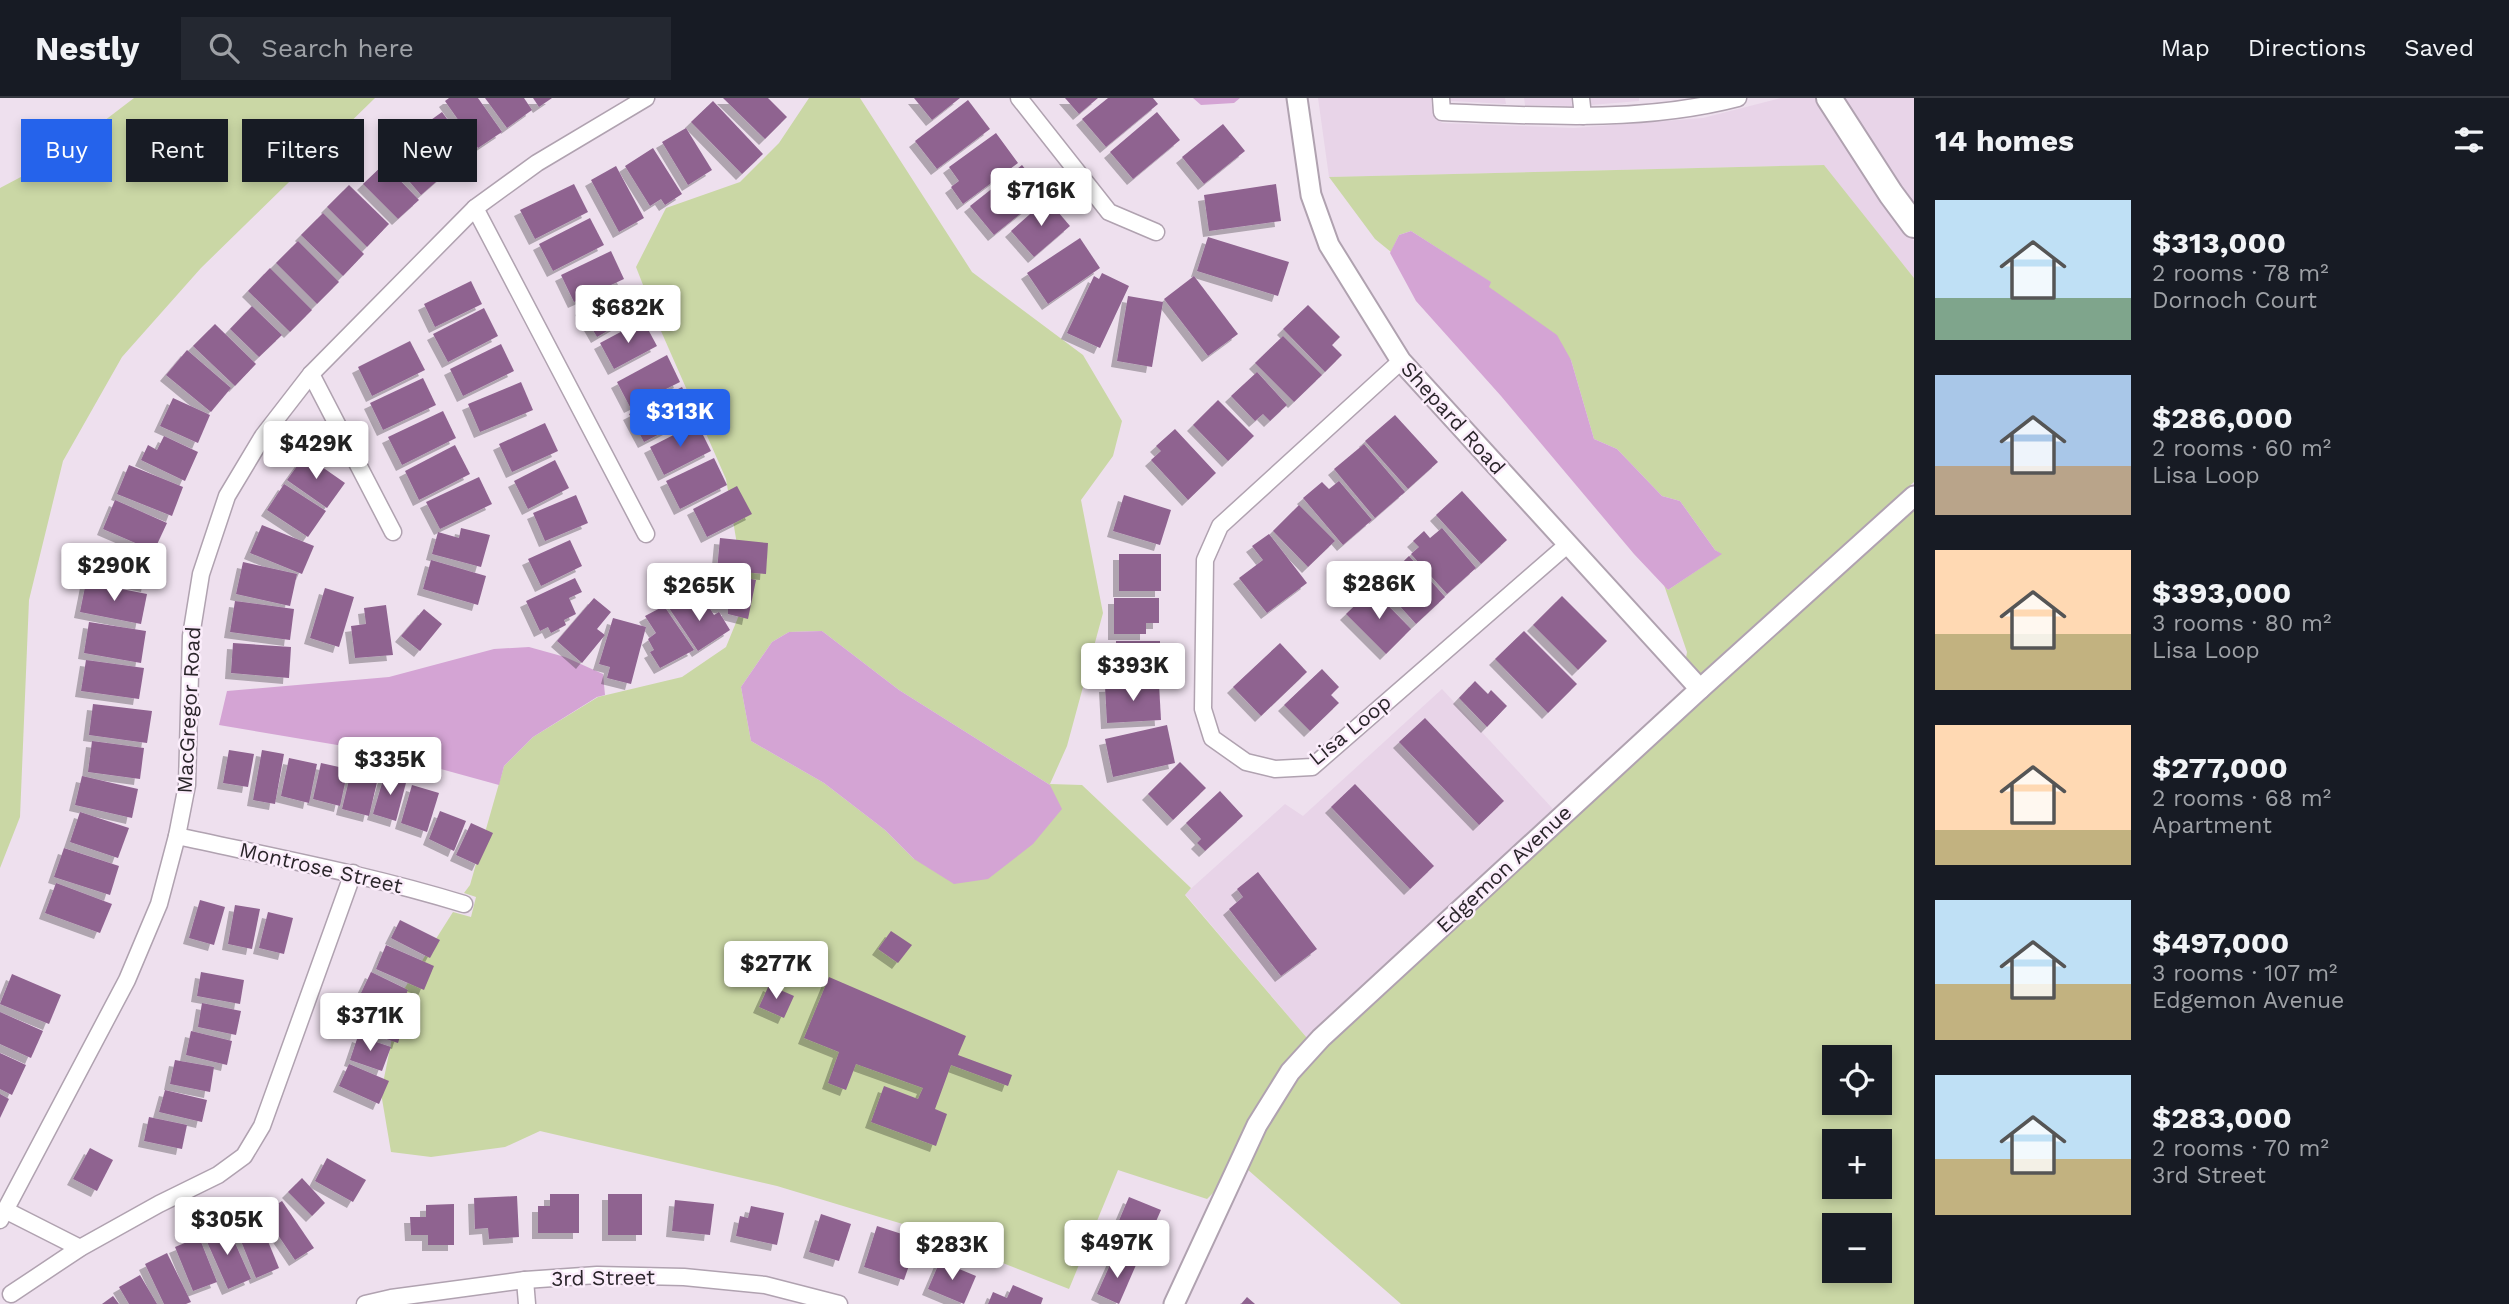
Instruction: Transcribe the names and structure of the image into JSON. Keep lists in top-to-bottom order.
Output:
{
  "streets": {
    "street": [
      "Shepard Road",
      "MacGregor Road",
      "Lisa Loop",
      "Montrose Street",
      "Edgemon Avenue",
      "3rd Street"
    ]
  },
  "crossings": [
    ["Shepard Road", "Lisa Loop"],
    ["Shepard Road", "Edgemon Avenue"],
    ["MacGregor Road", "Montrose Street"]
  ],
  "page": {
    "header": "Nestly",
    "search": "Search here",
    "nav": ["Map", "Directions", "Saved"],
    "heading": "14 homes",
    "chip": [
      "Buy",
      "Rent",
      "Filters",
      "New"
    ],
    "price": [
      "$716K",
      "$682K",
      "$313K",
      "$429K",
      "$290K",
      "$286K",
      "$265K",
      "$393K",
      "$335K",
      "$277K",
      "$371K",
      "$305K",
      "$497K",
      "$283K"
    ],
    "list": [
      {
        "name": "$313,000",
        "note": "2 rooms · 78 m² · Dornoch Court"
      },
      {
        "name": "$286,000",
        "note": "2 rooms · 60 m² · Lisa Loop"
      },
      {
        "name": "$393,000",
        "note": "3 rooms · 80 m² · Lisa Loop"
      },
      {
        "name": "$277,000",
        "note": "2 rooms · 68 m² · Apartment"
      },
      {
        "name": "$497,000",
        "note": "3 rooms · 107 m² · Edgemon Avenue"
      },
      {
        "name": "$283,000",
        "note": "2 rooms · 70 m² · 3rd Street"
      }
    ],
    "map_buttons": ["+", "−"]
  }
}
